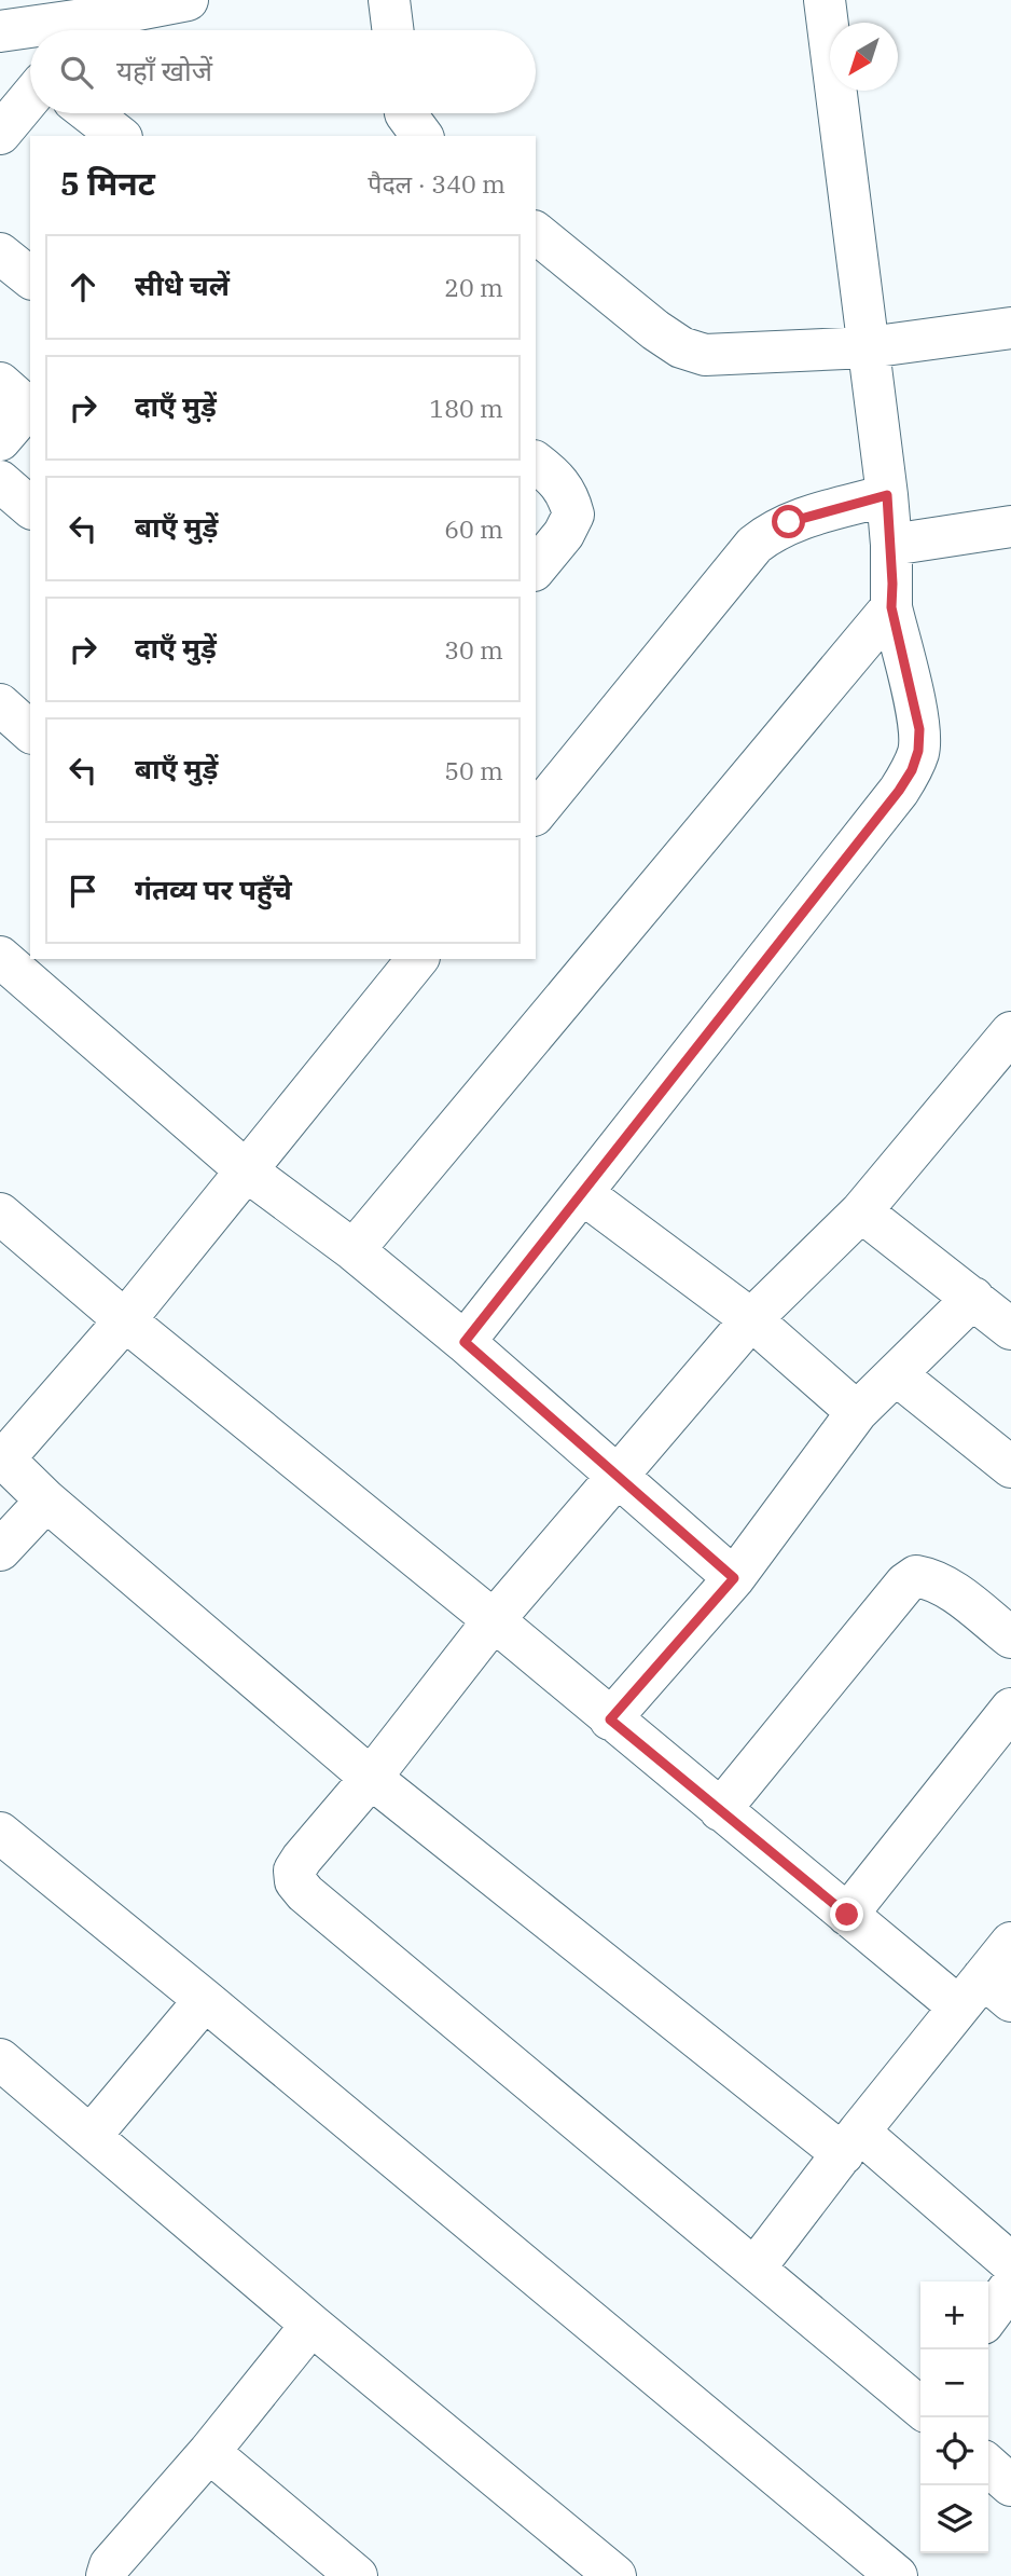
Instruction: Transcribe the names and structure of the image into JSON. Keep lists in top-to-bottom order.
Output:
{
  "north": "bottom left",
  "page": {
    "search": "यहाँ खोजें",
    "heading": ["5 मिनट", "पैदल · 340 m"],
    "list": [
      ["सीधे चलें", "20 m"],
      ["दाएँ मुड़ें", "180 m"],
      ["बाएँ मुड़ें", "60 m"],
      ["दाएँ मुड़ें", "30 m"],
      ["बाएँ मुड़ें", "50 m"],
      "गंतव्य पर पहुँचे"
    ],
    "map_buttons": ["+", "−"]
  }
}
